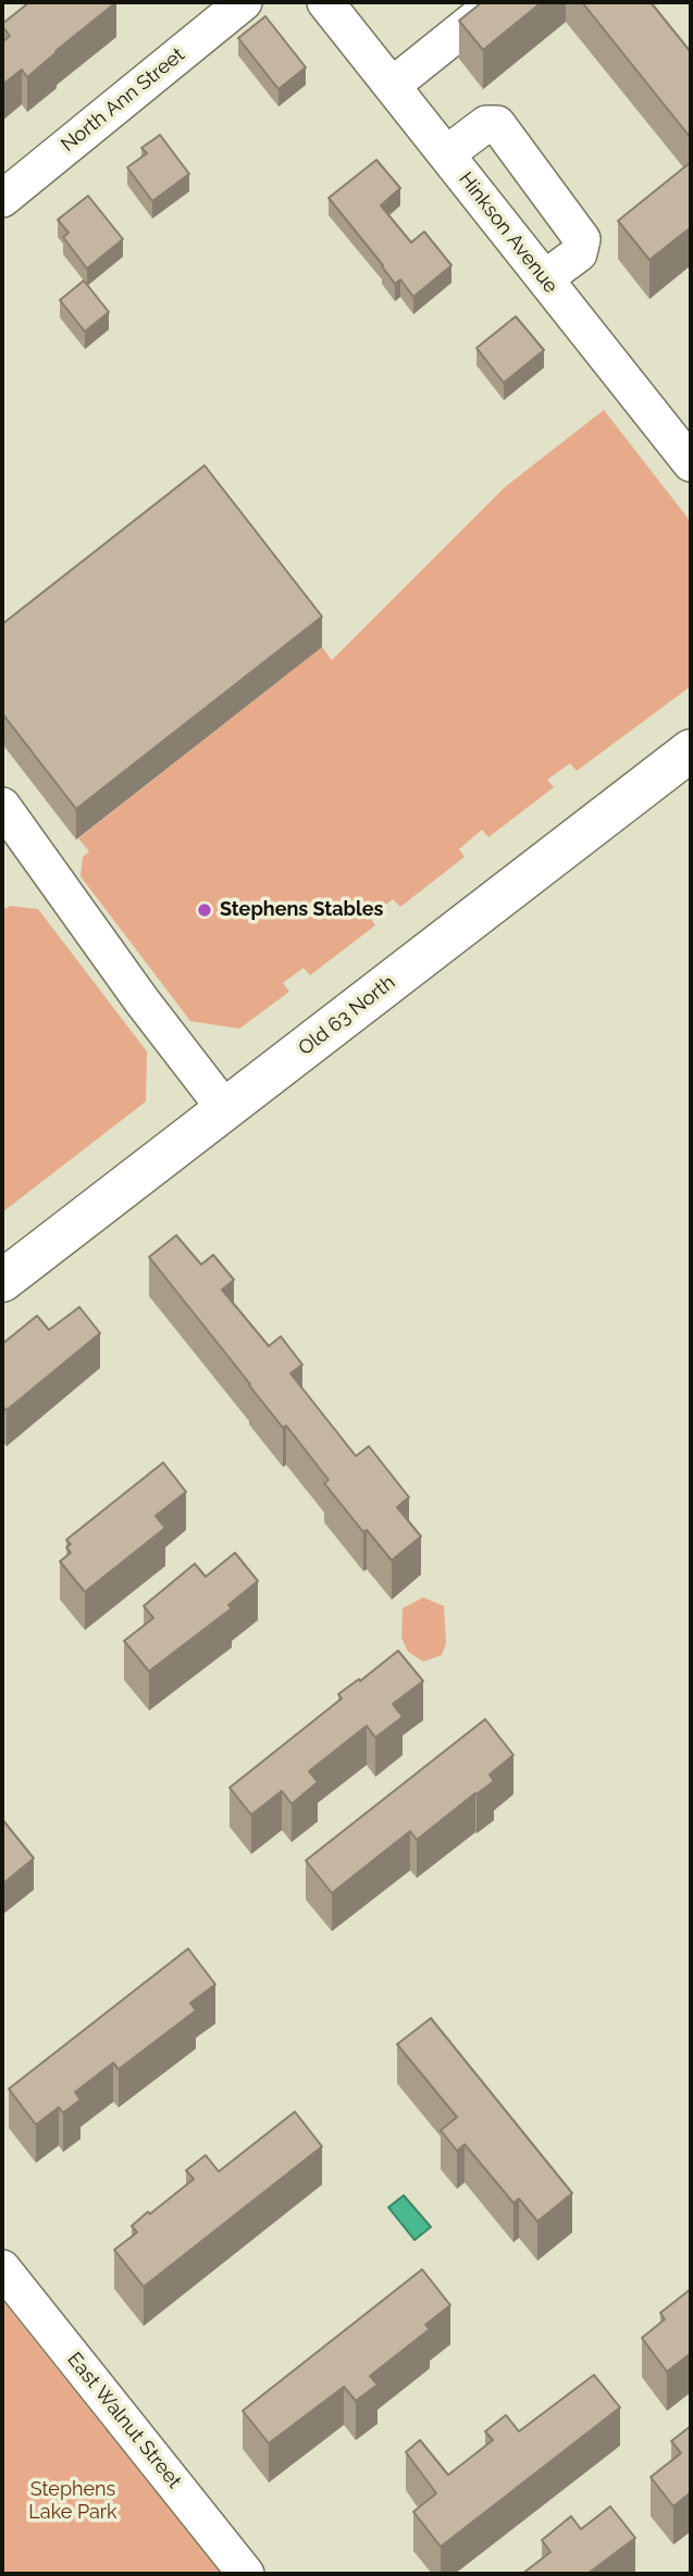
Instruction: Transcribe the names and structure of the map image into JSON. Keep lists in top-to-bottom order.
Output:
{
  "streets": {
    "main road": ["Old 63 North"],
    "street": ["North Ann Street", "Hinkson Avenue", "East Walnut Street"]
  },
  "parks": ["Stephens Lake Park"],
  "places": ["Stephens Stables"]
}
